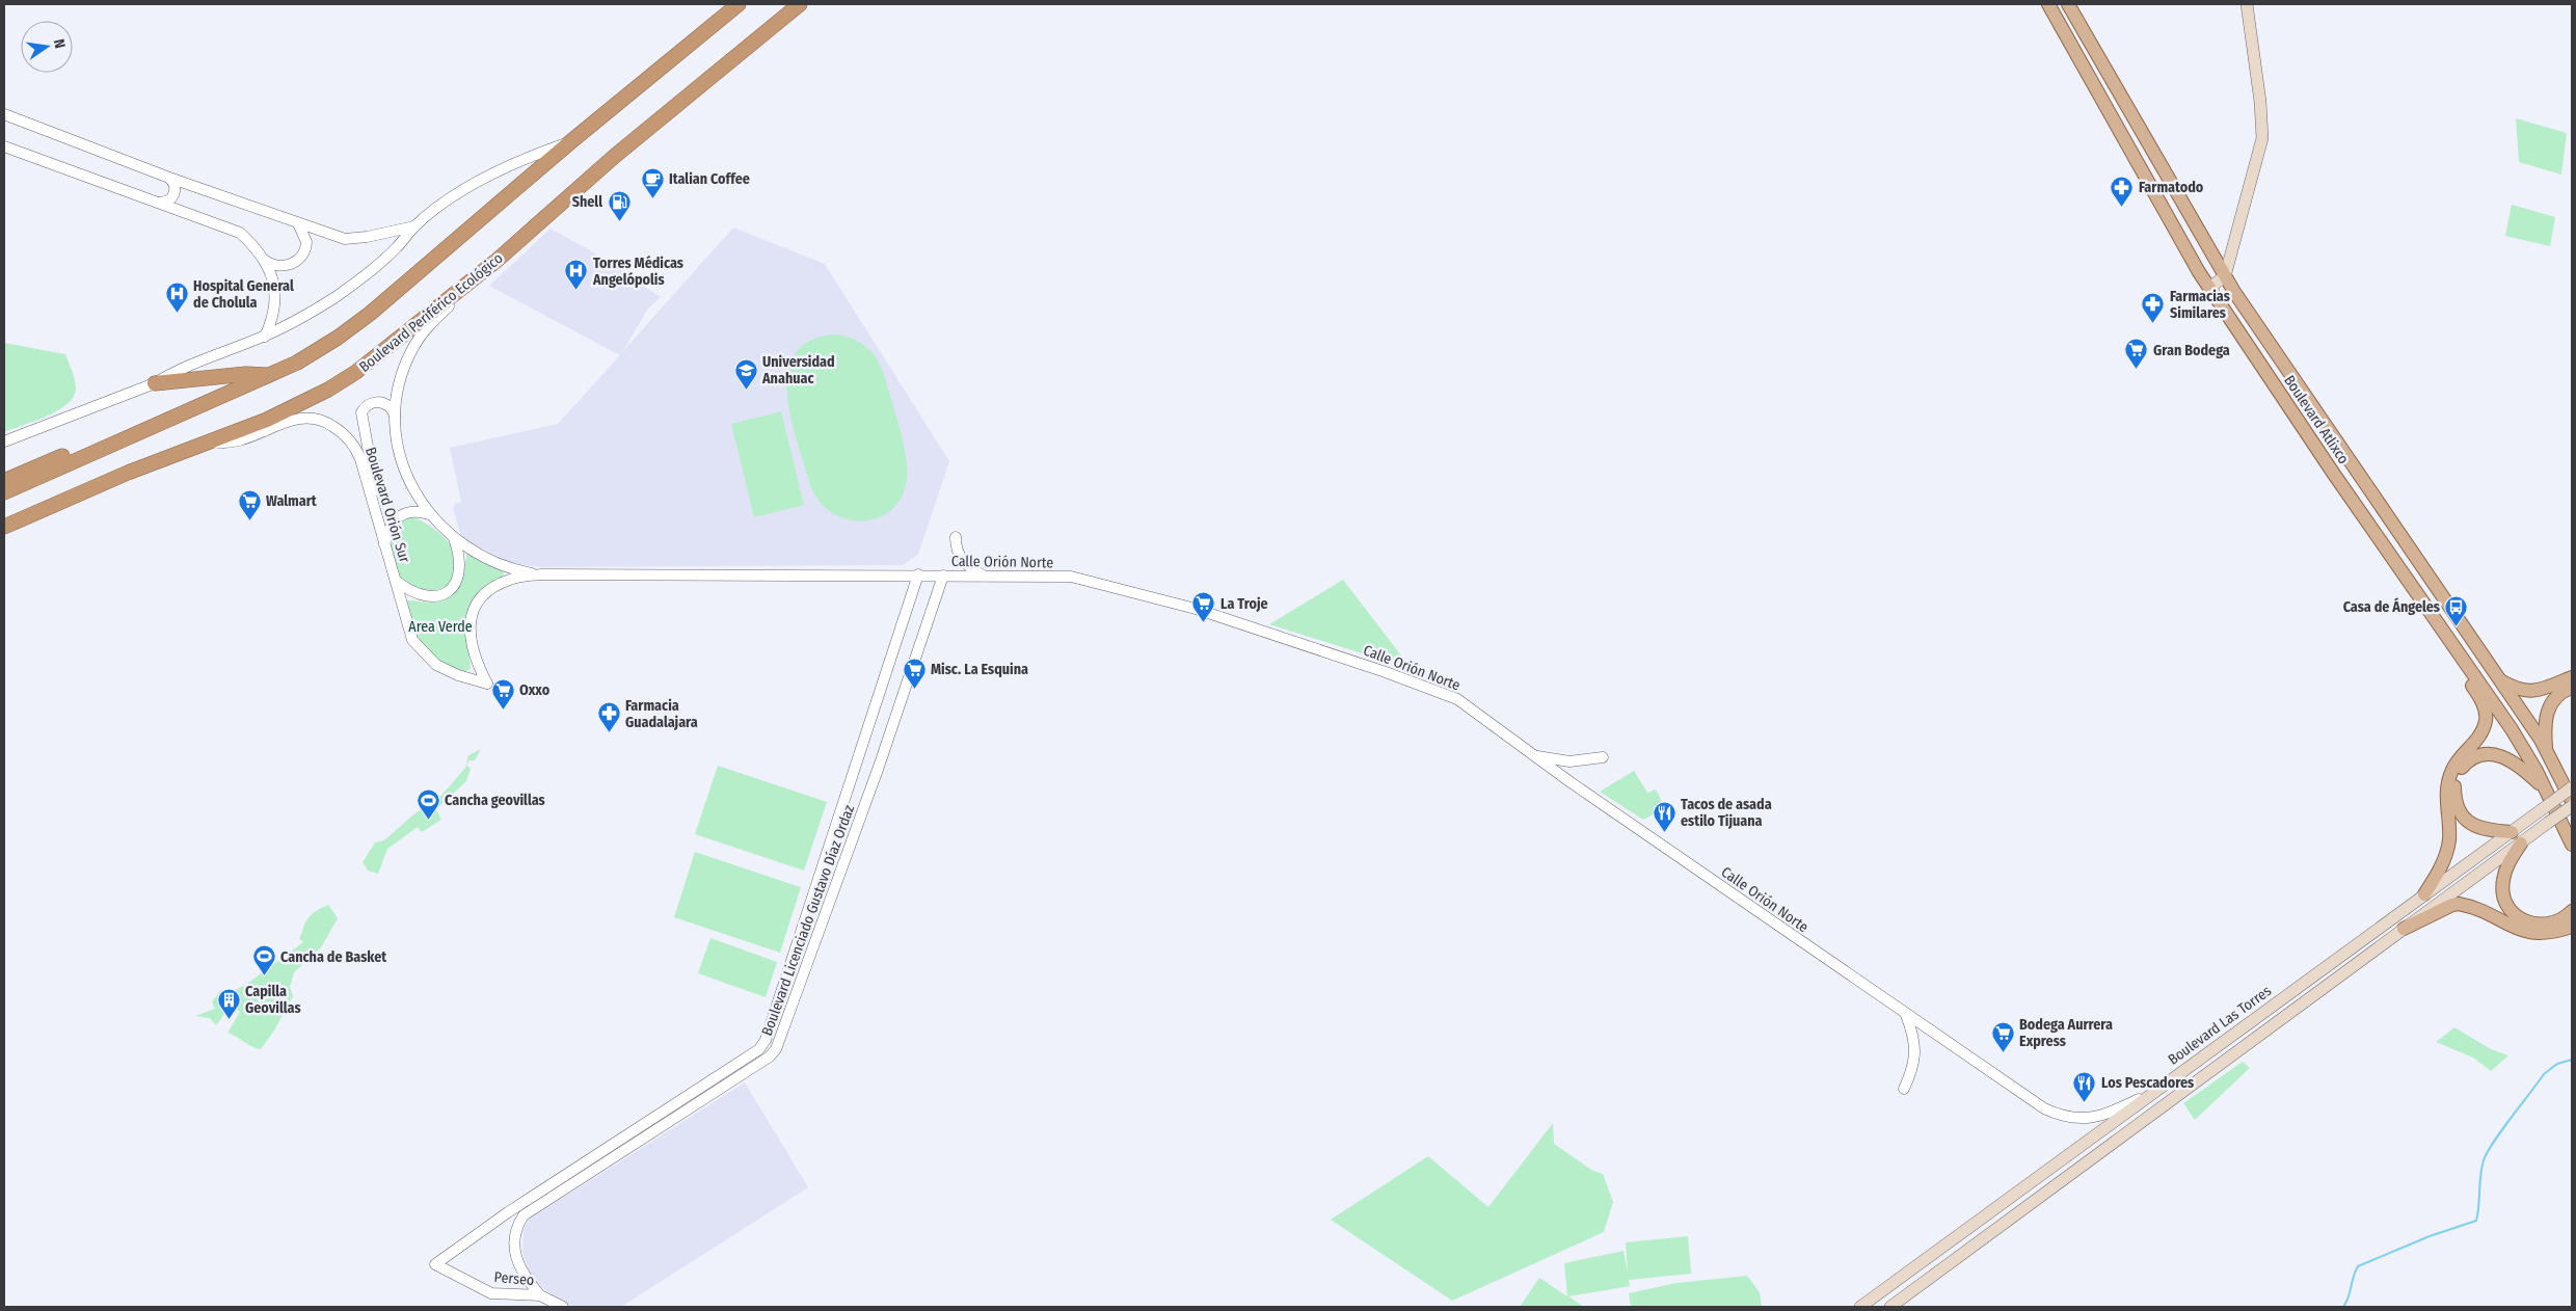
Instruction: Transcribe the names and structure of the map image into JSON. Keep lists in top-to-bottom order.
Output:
{
  "streets": {
    "highway": ["Boulevard Periférico Ecológico"],
    "main road": ["Boulevard Atlixco", "Boulevard Las Torres"],
    "street": [
      "Boulevard Orión Sur",
      "Calle Orión Norte",
      "Boulevard Licenciado Gustavo Díaz Ordaz",
      "Perseo"
    ]
  },
  "crossings": [
    ["Boulevard Periférico Ecológico", "Boulevard Orión Sur"],
    ["Boulevard Orión Sur", "Calle Orión Norte"],
    ["Calle Orión Norte", "Boulevard Licenciado Gustavo Díaz Ordaz"],
    ["Calle Orión Norte", "Boulevard Las Torres"],
    ["Boulevard Licenciado Gustavo Díaz Ordaz", "Perseo"]
  ],
  "parks": ["Area Verde"],
  "places": {
    "cafe": ["Italian Coffee"],
    "pharmacy": ["Farmatodo", "Farmacias Similares", "Farmacia Guadalajara"],
    "fuel station": ["Shell"],
    "hospital": ["Torres Médicas Angelópolis", "Hospital General de Cholula"],
    "supermarket": [
      "Gran Bodega",
      "Walmart",
      "La Troje",
      "Misc. La Esquina",
      "Oxxo",
      "Bodega Aurrera Express"
    ],
    "school or university": ["Universidad Anahuac"],
    "bus stop": ["Casa de Ángeles"],
    "sports": ["Cancha geovillas", "Cancha de Basket"],
    "restaurant": ["Tacos de asada estilo Tijuana", "Los Pescadores"],
    "building": ["Capilla Geovillas"]
  },
  "north": "right"
}
